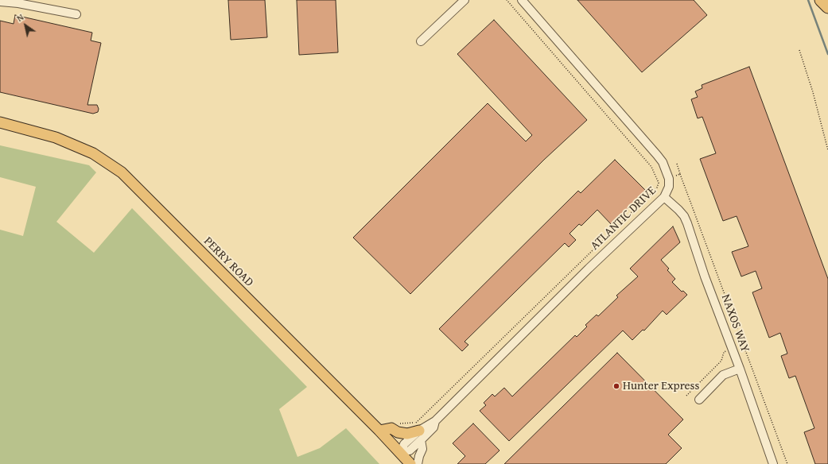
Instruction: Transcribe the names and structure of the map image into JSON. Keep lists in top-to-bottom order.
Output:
{
  "streets": {
    "main road": ["PERRY ROAD"],
    "street": ["ATLANTIC DRIVE", "NAXOS WAY"]
  },
  "crossings": [
    ["ATLANTIC DRIVE", "PERRY ROAD"],
    ["ATLANTIC DRIVE", "NAXOS WAY"]
  ],
  "places": ["Hunter Express"],
  "north": "top left"
}
